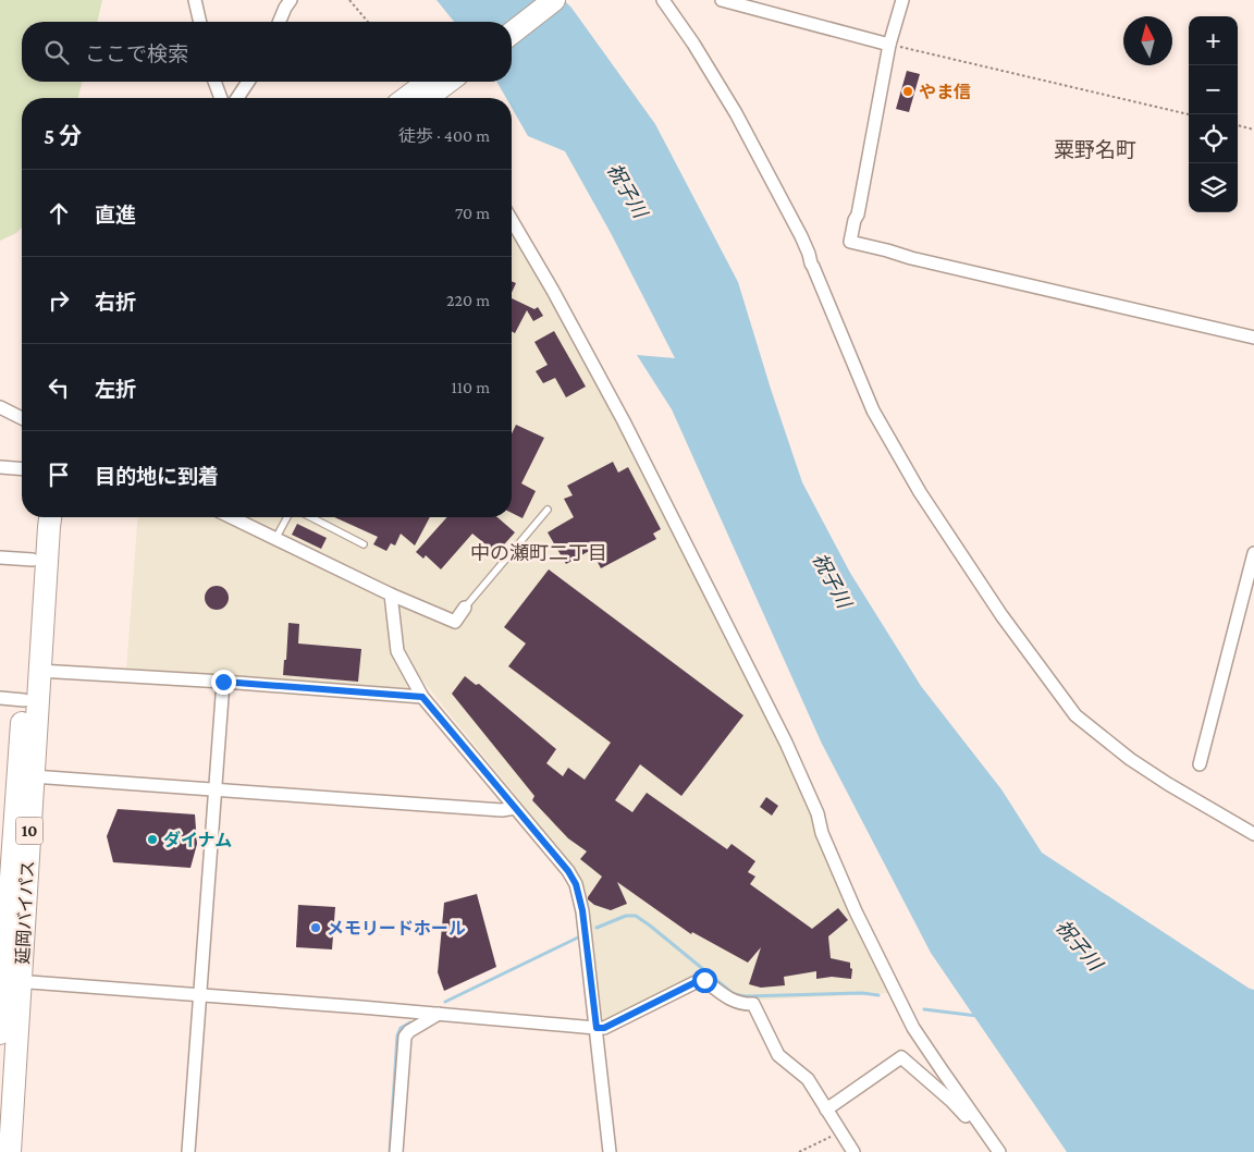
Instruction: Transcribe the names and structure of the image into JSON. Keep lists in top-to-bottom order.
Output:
{
  "streets": {
    "highway": ["10", "延岡バイパス"]
  },
  "districts": ["粟野名町", "中の瀬町二丁目"],
  "water": ["祝子川"],
  "places": ["やま信", "ダイナム", "メモリードホール"],
  "north": "top",
  "page": {
    "map_buttons": ["+", "−"],
    "search": "ここで検索",
    "heading": ["5 分", "徒歩 · 400 m"],
    "list": [
      ["直進", "70 m"],
      ["右折", "220 m"],
      ["左折", "110 m"],
      "目的地に到着"
    ]
  }
}
